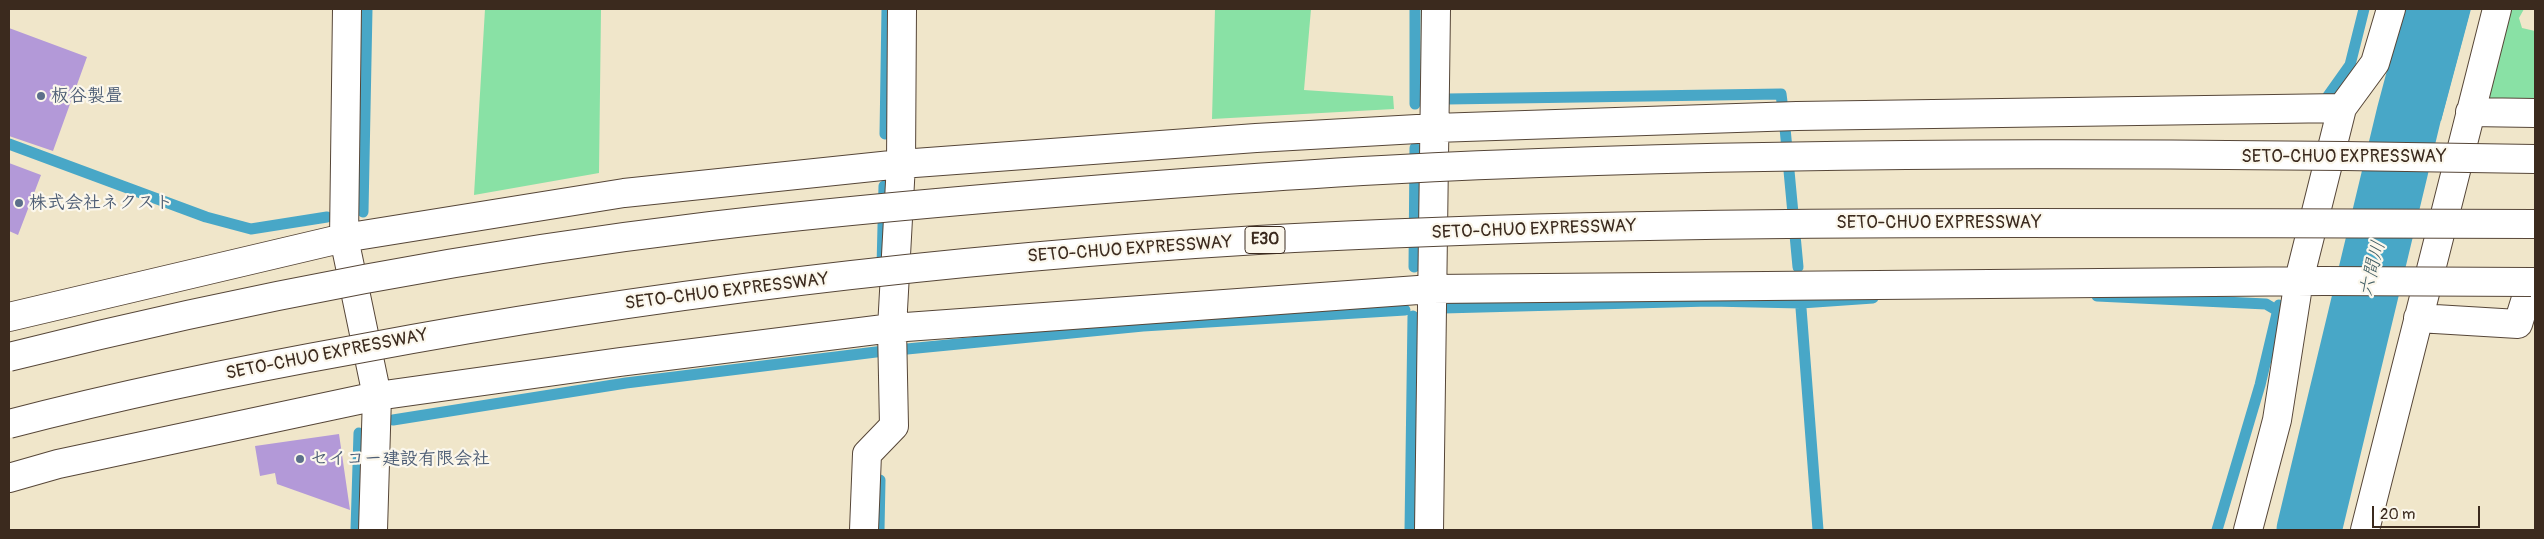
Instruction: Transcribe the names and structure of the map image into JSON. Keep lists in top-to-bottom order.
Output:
{
  "streets": {
    "main road": ["SETO-CHUO EXPRESSWAY", "E30"]
  },
  "water": ["六間川"],
  "places": ["板谷製畳", "株式会社ネクスト", "セイコー建設有限会社"],
  "scale_bar": "20 m"
}
